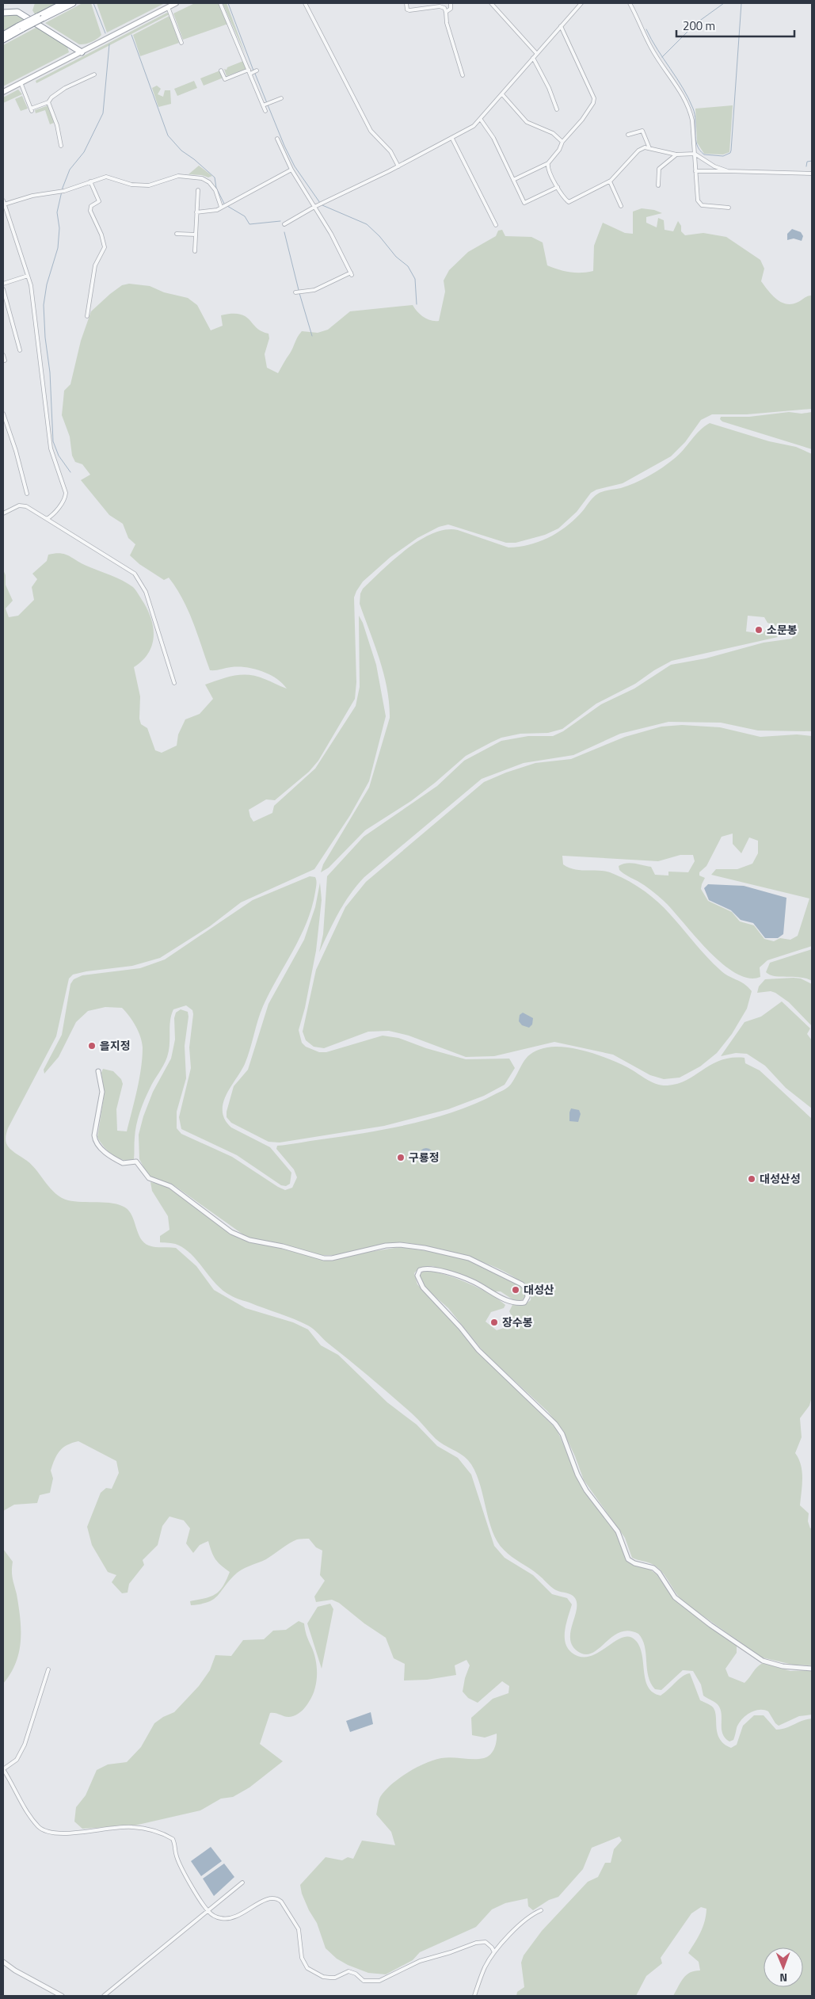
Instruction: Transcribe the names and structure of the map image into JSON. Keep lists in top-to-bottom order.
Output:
{
  "places": [
    "소문봉",
    "을지정",
    "구룡정",
    "대성산성",
    "대성산",
    "장수봉"
  ],
  "scale_bar": "200 m",
  "north": "bottom"
}
